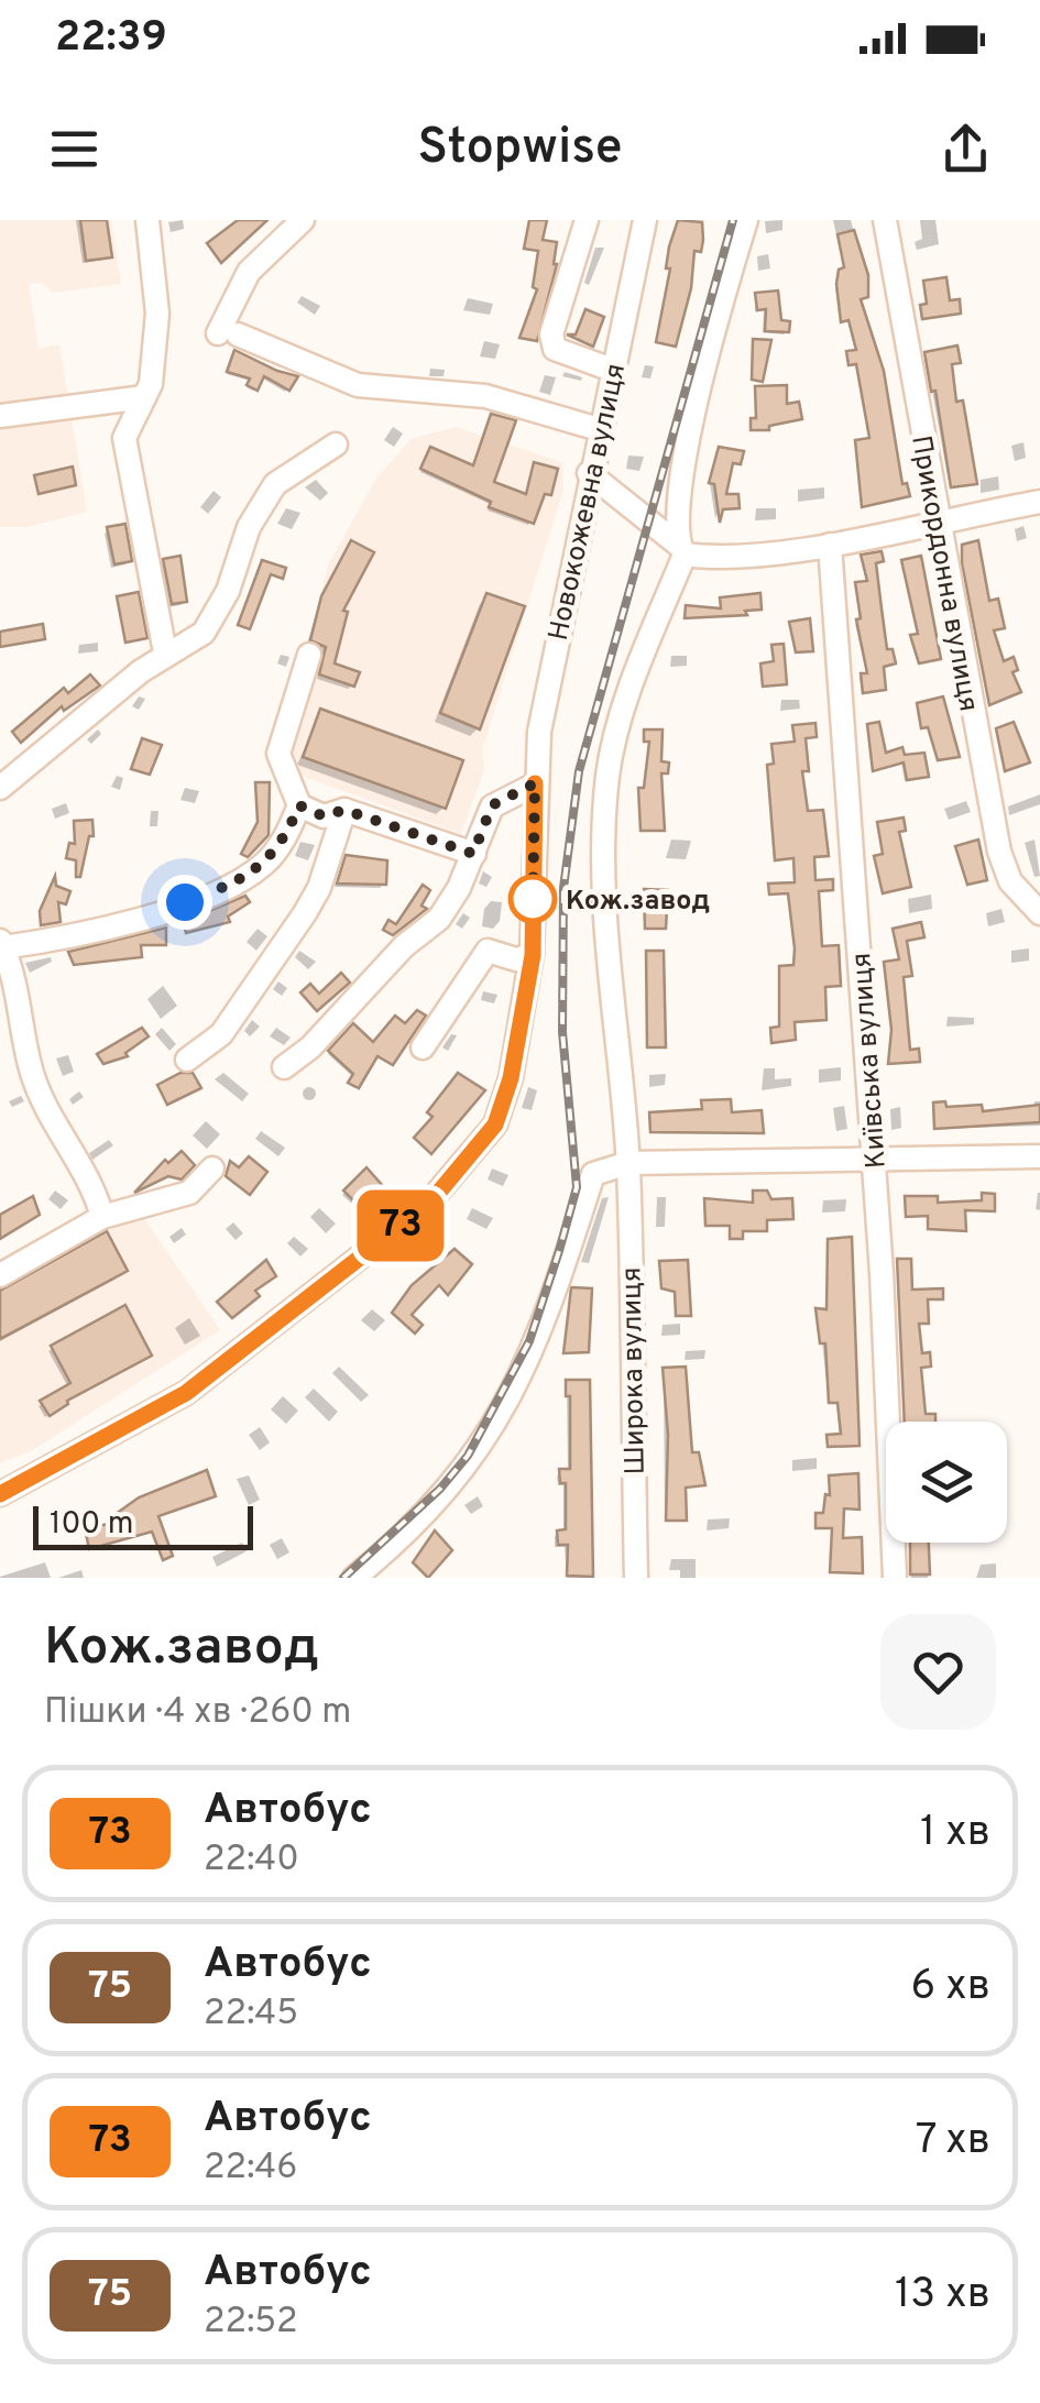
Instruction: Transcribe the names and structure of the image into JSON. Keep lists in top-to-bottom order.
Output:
{
  "streets": {
    "street": [
      "Новокожевна вулиця",
      "Прикордонна вулиця",
      "Київська вулиця",
      "Широка вулиця"
    ]
  },
  "places": ["Кож.завод"],
  "lines": ["bus line 73"],
  "scale_bar": "100 m",
  "page": {
    "status": "22:39",
    "header": "Stopwise",
    "on_map": "73",
    "scale": "100 m",
    "heading": ["Кож.завод", "Пішки · 4 хв · 260 m"],
    "list": [
      {
        "mark": "73",
        "name": "Автобус",
        "note": "22:40",
        "value": "1 хв"
      },
      {
        "mark": "75",
        "name": "Автобус",
        "note": "22:45",
        "value": "6 хв"
      },
      {
        "mark": "73",
        "name": "Автобус",
        "note": "22:46",
        "value": "7 хв"
      },
      {
        "mark": "75",
        "name": "Автобус",
        "note": "22:52",
        "value": "13 хв"
      }
    ]
  }
}
